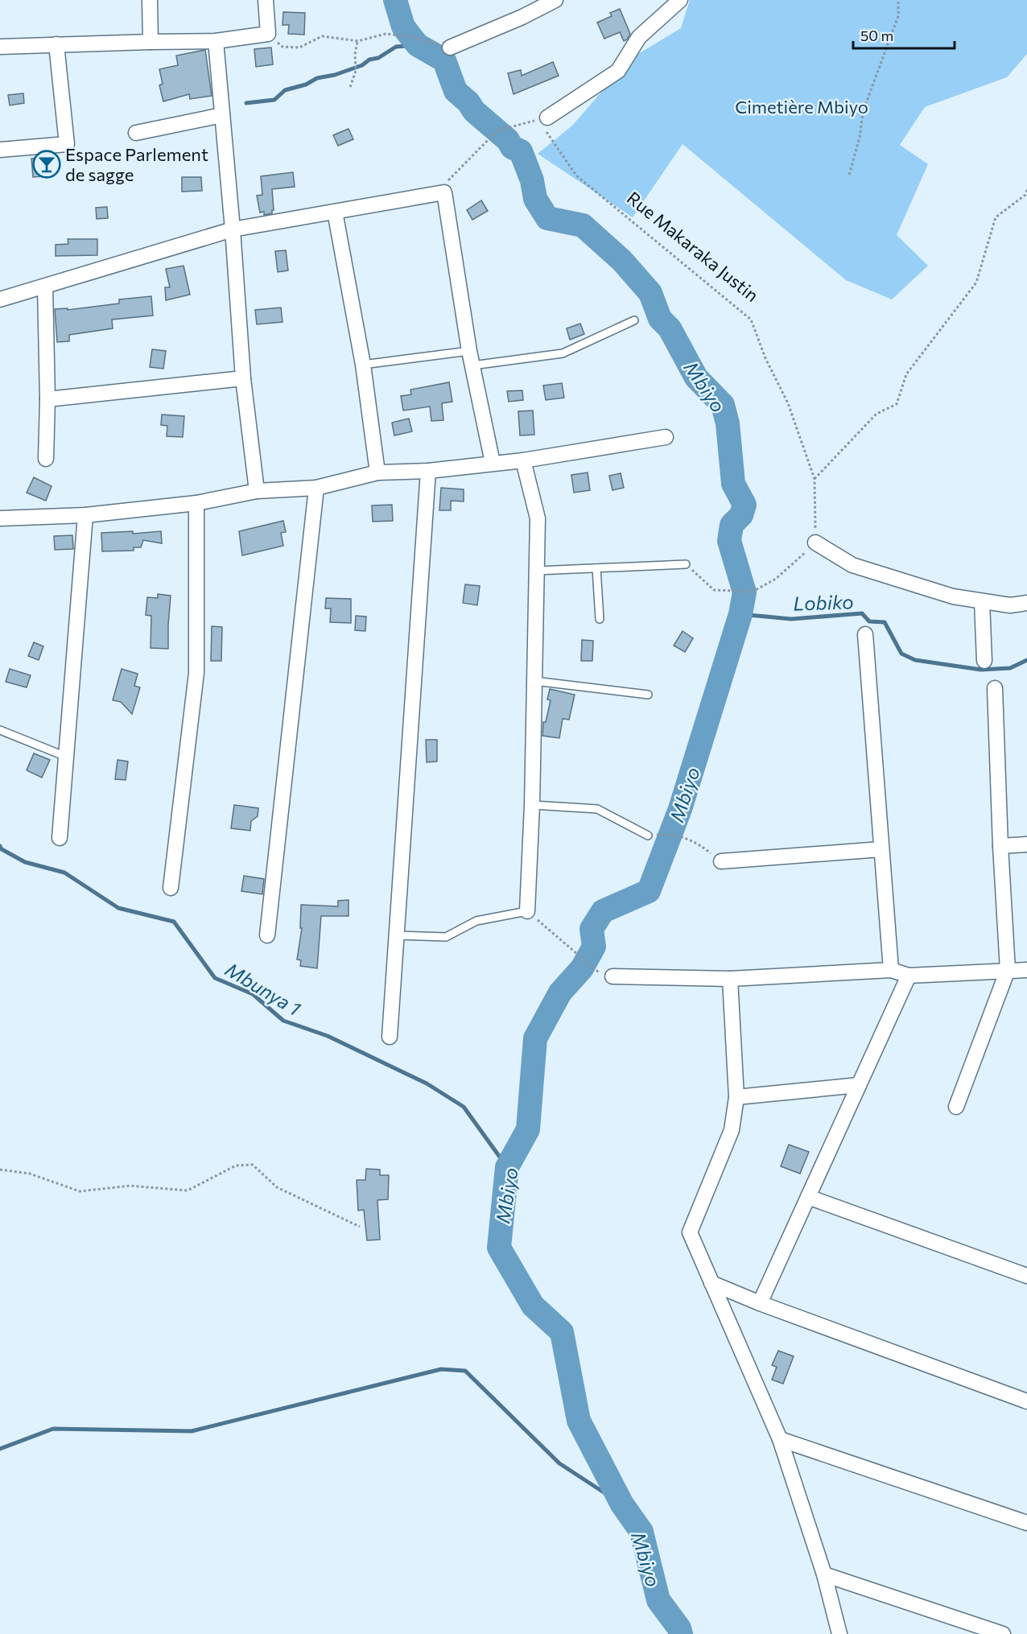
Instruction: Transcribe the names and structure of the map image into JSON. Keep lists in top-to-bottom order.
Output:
{
  "streets": {
    "path": ["Rue Makaraka Justin"]
  },
  "water": ["Mbiyo", "Lobiko", "Mbunya 1"],
  "parks": ["Cimetière Mbiyo"],
  "places": {
    "bar": ["Espace Parlement de sagge"]
  },
  "scale_bar": "50 m"
}
